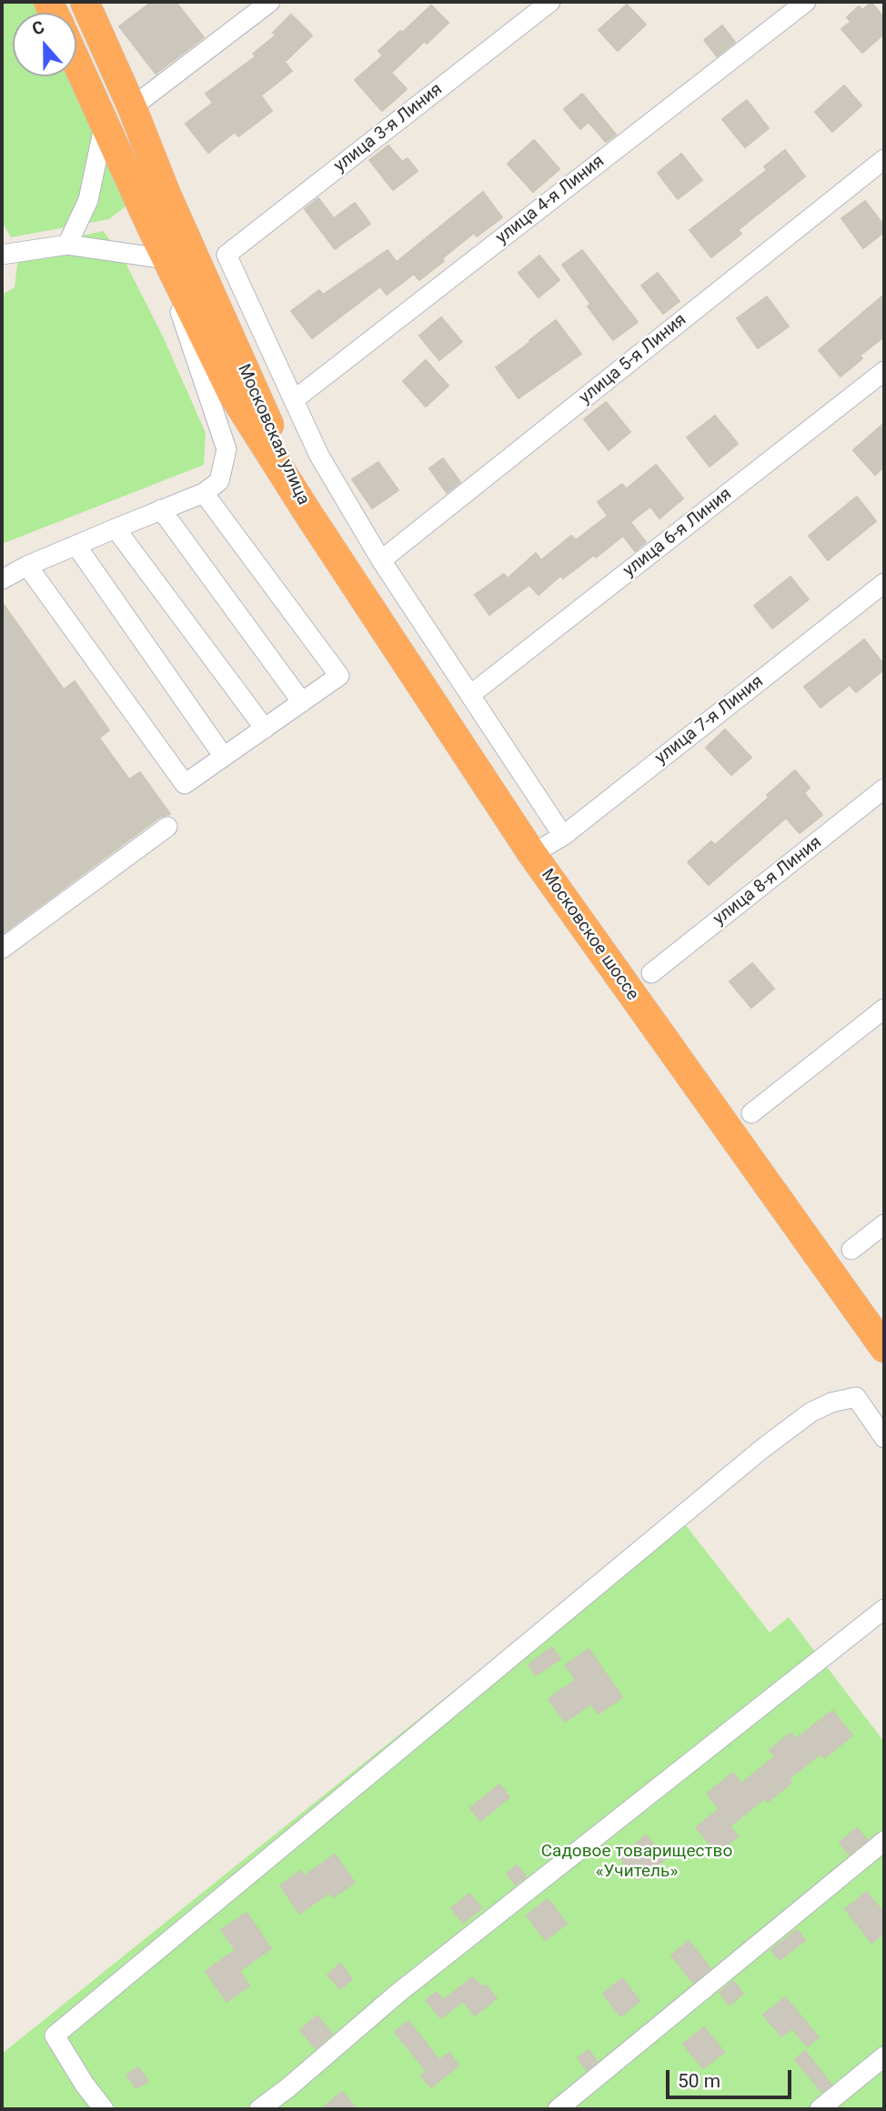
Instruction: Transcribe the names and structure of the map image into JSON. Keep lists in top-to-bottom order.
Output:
{
  "streets": {
    "highway": ["Московская улица", "Московское шоссе"],
    "street": [
      "улица 3-я Линия",
      "улица 4-я Линия",
      "улица 5-я Линия",
      "улица 6-я Линия",
      "улица 7-я Линия",
      "улица 8-я Линия"
    ]
  },
  "crossings": [
    ["улица 3-я Линия", "улица 4-я Линия"],
    ["Московская улица", "Московское шоссе"],
    ["улица 7-я Линия", "Московское шоссе"]
  ],
  "parks": ["Садовое товарищество «Учитель»"],
  "scale_bar": "50 m",
  "north": "top"
}
